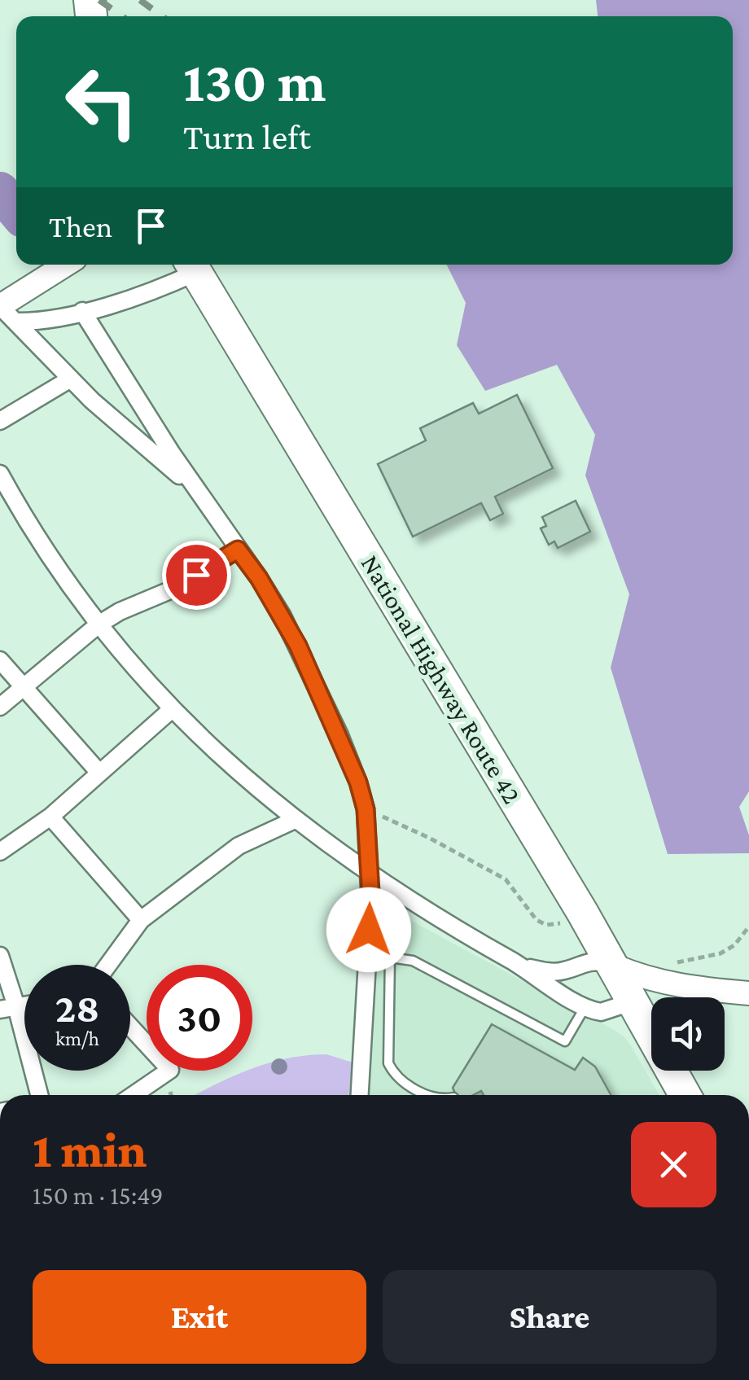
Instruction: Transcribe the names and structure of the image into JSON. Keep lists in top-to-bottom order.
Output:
{
  "streets": {
    "highway": ["National Highway Route 42"]
  },
  "page": {
    "turn": ["130 m", "Turn left"],
    "then": "Then",
    "speed": "28 km/h",
    "limit": "30",
    "heading": ["1 min", "150 m · 15:49"],
    "buttons": ["Exit", "Share"]
  }
}
